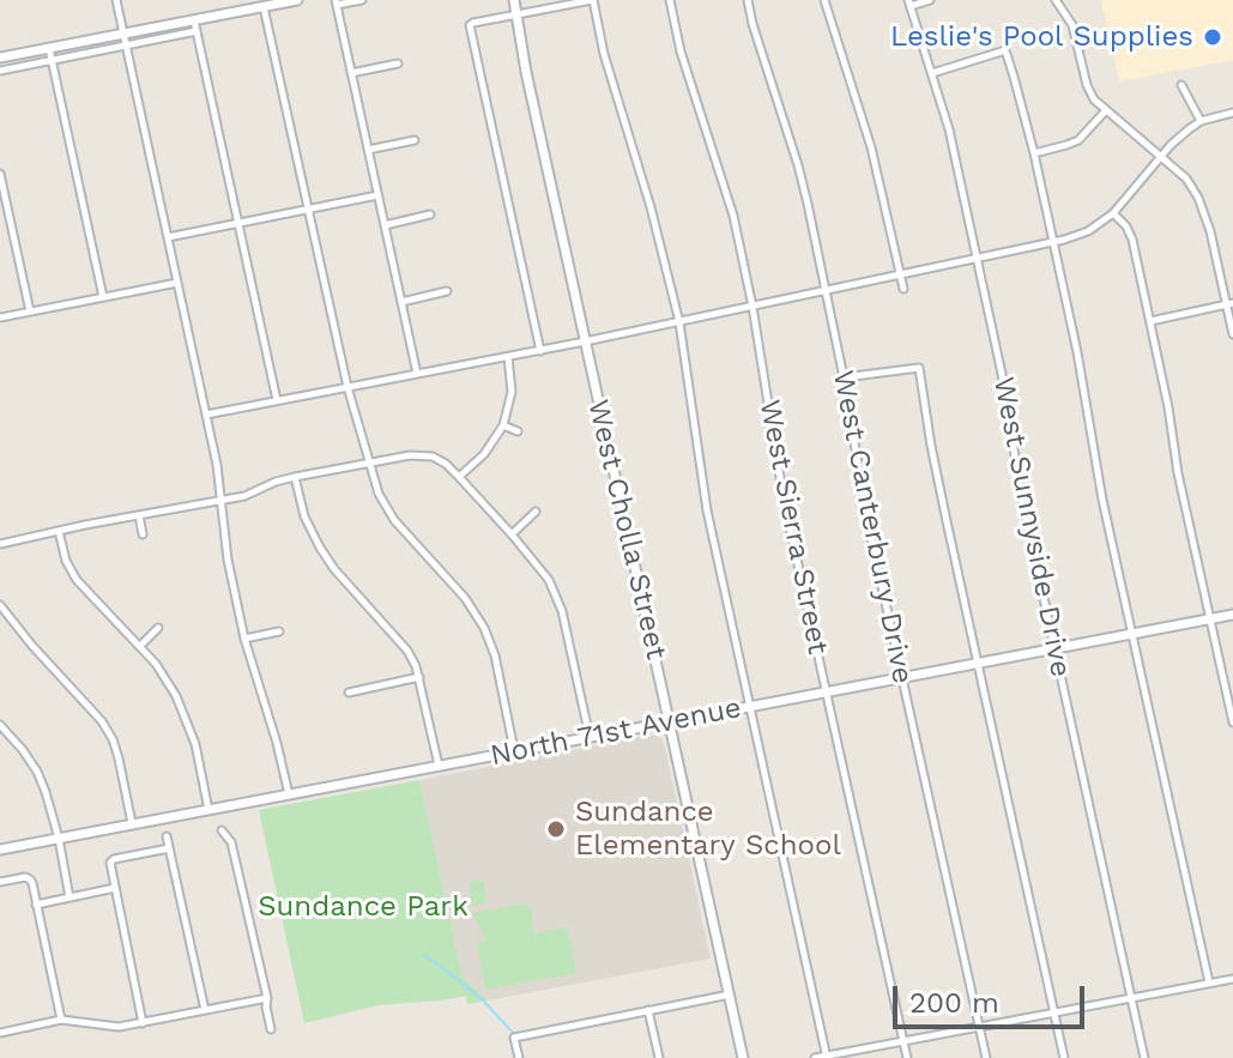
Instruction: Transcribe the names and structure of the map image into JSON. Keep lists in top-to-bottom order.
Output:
{
  "streets": {
    "street": [
      "West Sierra Street",
      "West Canterbury Drive",
      "West Sunnyside Drive",
      "West Cholla Street",
      "North 71st Avenue"
    ]
  },
  "crossings": [
    ["West Sierra Street", "North 71st Avenue"],
    ["West Canterbury Drive", "North 71st Avenue"],
    ["West Sunnyside Drive", "North 71st Avenue"],
    ["West Cholla Street", "North 71st Avenue"]
  ],
  "parks": ["Sundance Park"],
  "places": ["Leslie's Pool Supplies", "Sundance Elementary School"],
  "scale_bar": "200 m"
}
